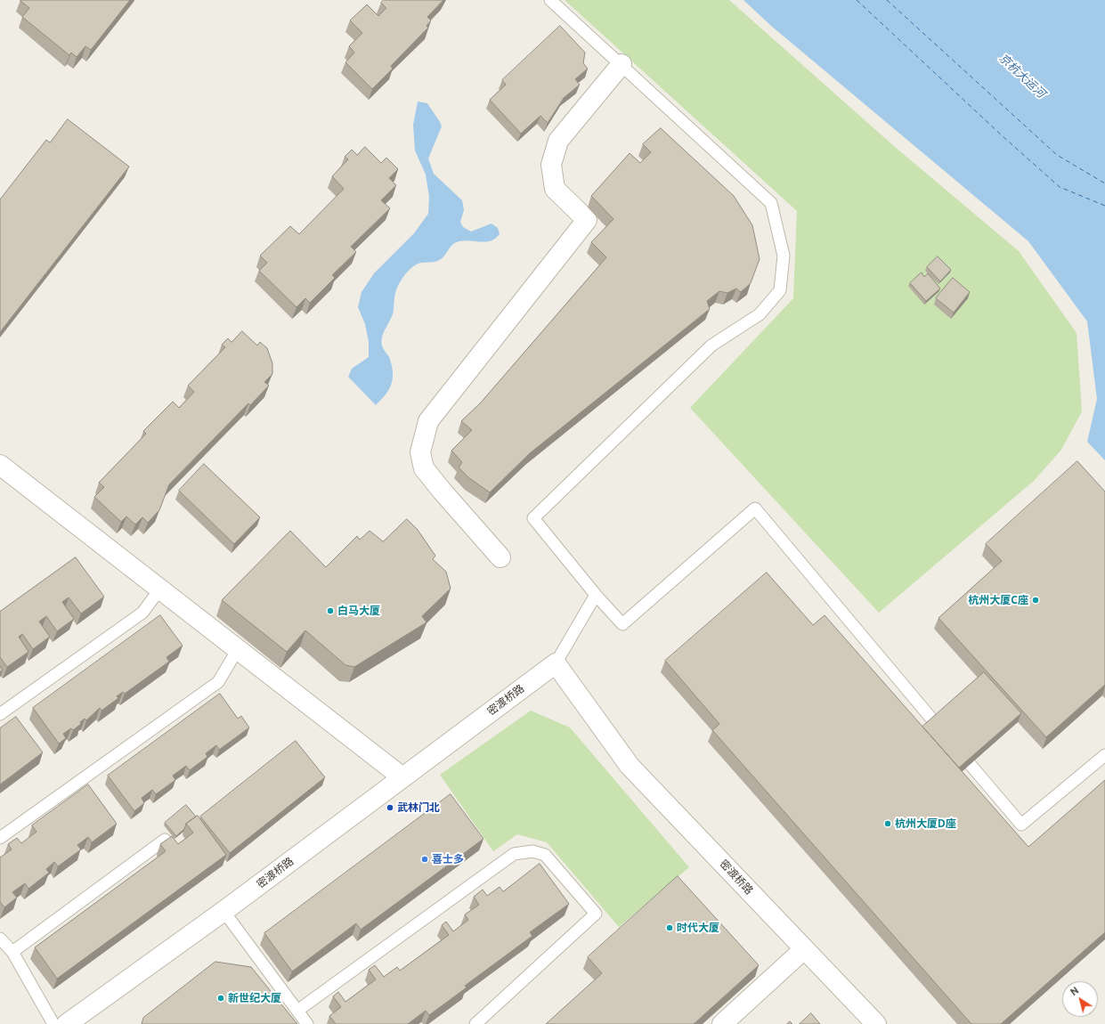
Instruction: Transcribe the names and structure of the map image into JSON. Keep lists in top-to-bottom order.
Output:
{
  "streets": {
    "street": ["密渡桥路"]
  },
  "water": ["京杭大运河"],
  "places": [
    "杭州大厦C座",
    "白马大厦",
    "武林门北",
    "杭州大厦D座",
    "喜士多",
    "时代大厦",
    "新世纪大厦"
  ],
  "north": "top left"
}
